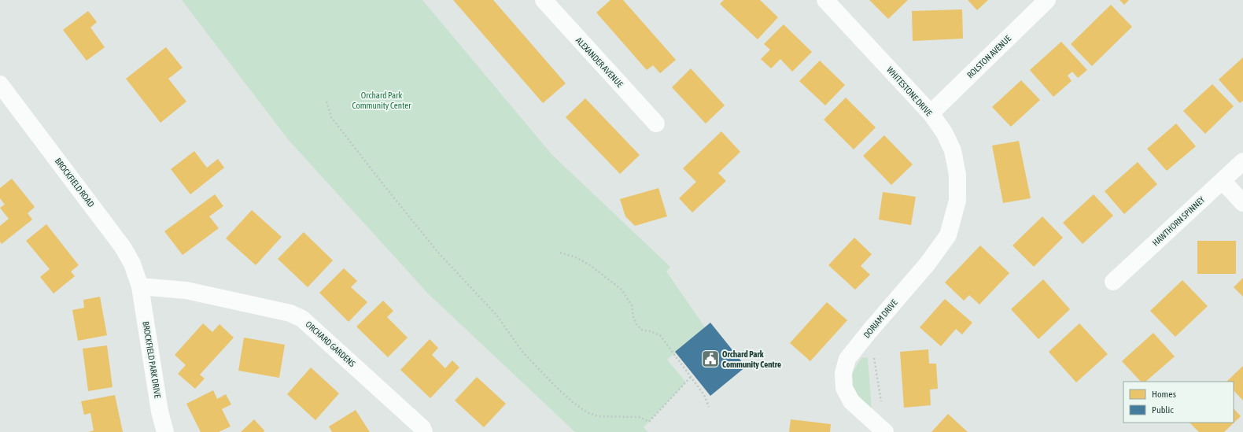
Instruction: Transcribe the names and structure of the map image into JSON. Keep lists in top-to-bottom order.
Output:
{
  "streets": {
    "street": [
      "ROLSTON AVENUE",
      "ALEXANDER AVENUE",
      "WHITESTONE DRIVE",
      "BROCKFIELD ROAD",
      "HAWTHORN SPINNEY",
      "DORIAM DRIVE",
      "ORCHARD GARDENS",
      "BROCKFIELD PARK DRIVE"
    ]
  },
  "crossings": [
    ["ROLSTON AVENUE", "WHITESTONE DRIVE"],
    ["WHITESTONE DRIVE", "DORIAM DRIVE"],
    ["BROCKFIELD ROAD", "ORCHARD GARDENS"],
    ["BROCKFIELD ROAD", "BROCKFIELD PARK DRIVE"],
    ["ORCHARD GARDENS", "BROCKFIELD PARK DRIVE"]
  ],
  "parks": ["Orchard Park Community Center"],
  "places": {
    "public building": ["Orchard Park Community Centre"]
  },
  "legend": ["Homes", "Public"]
}
